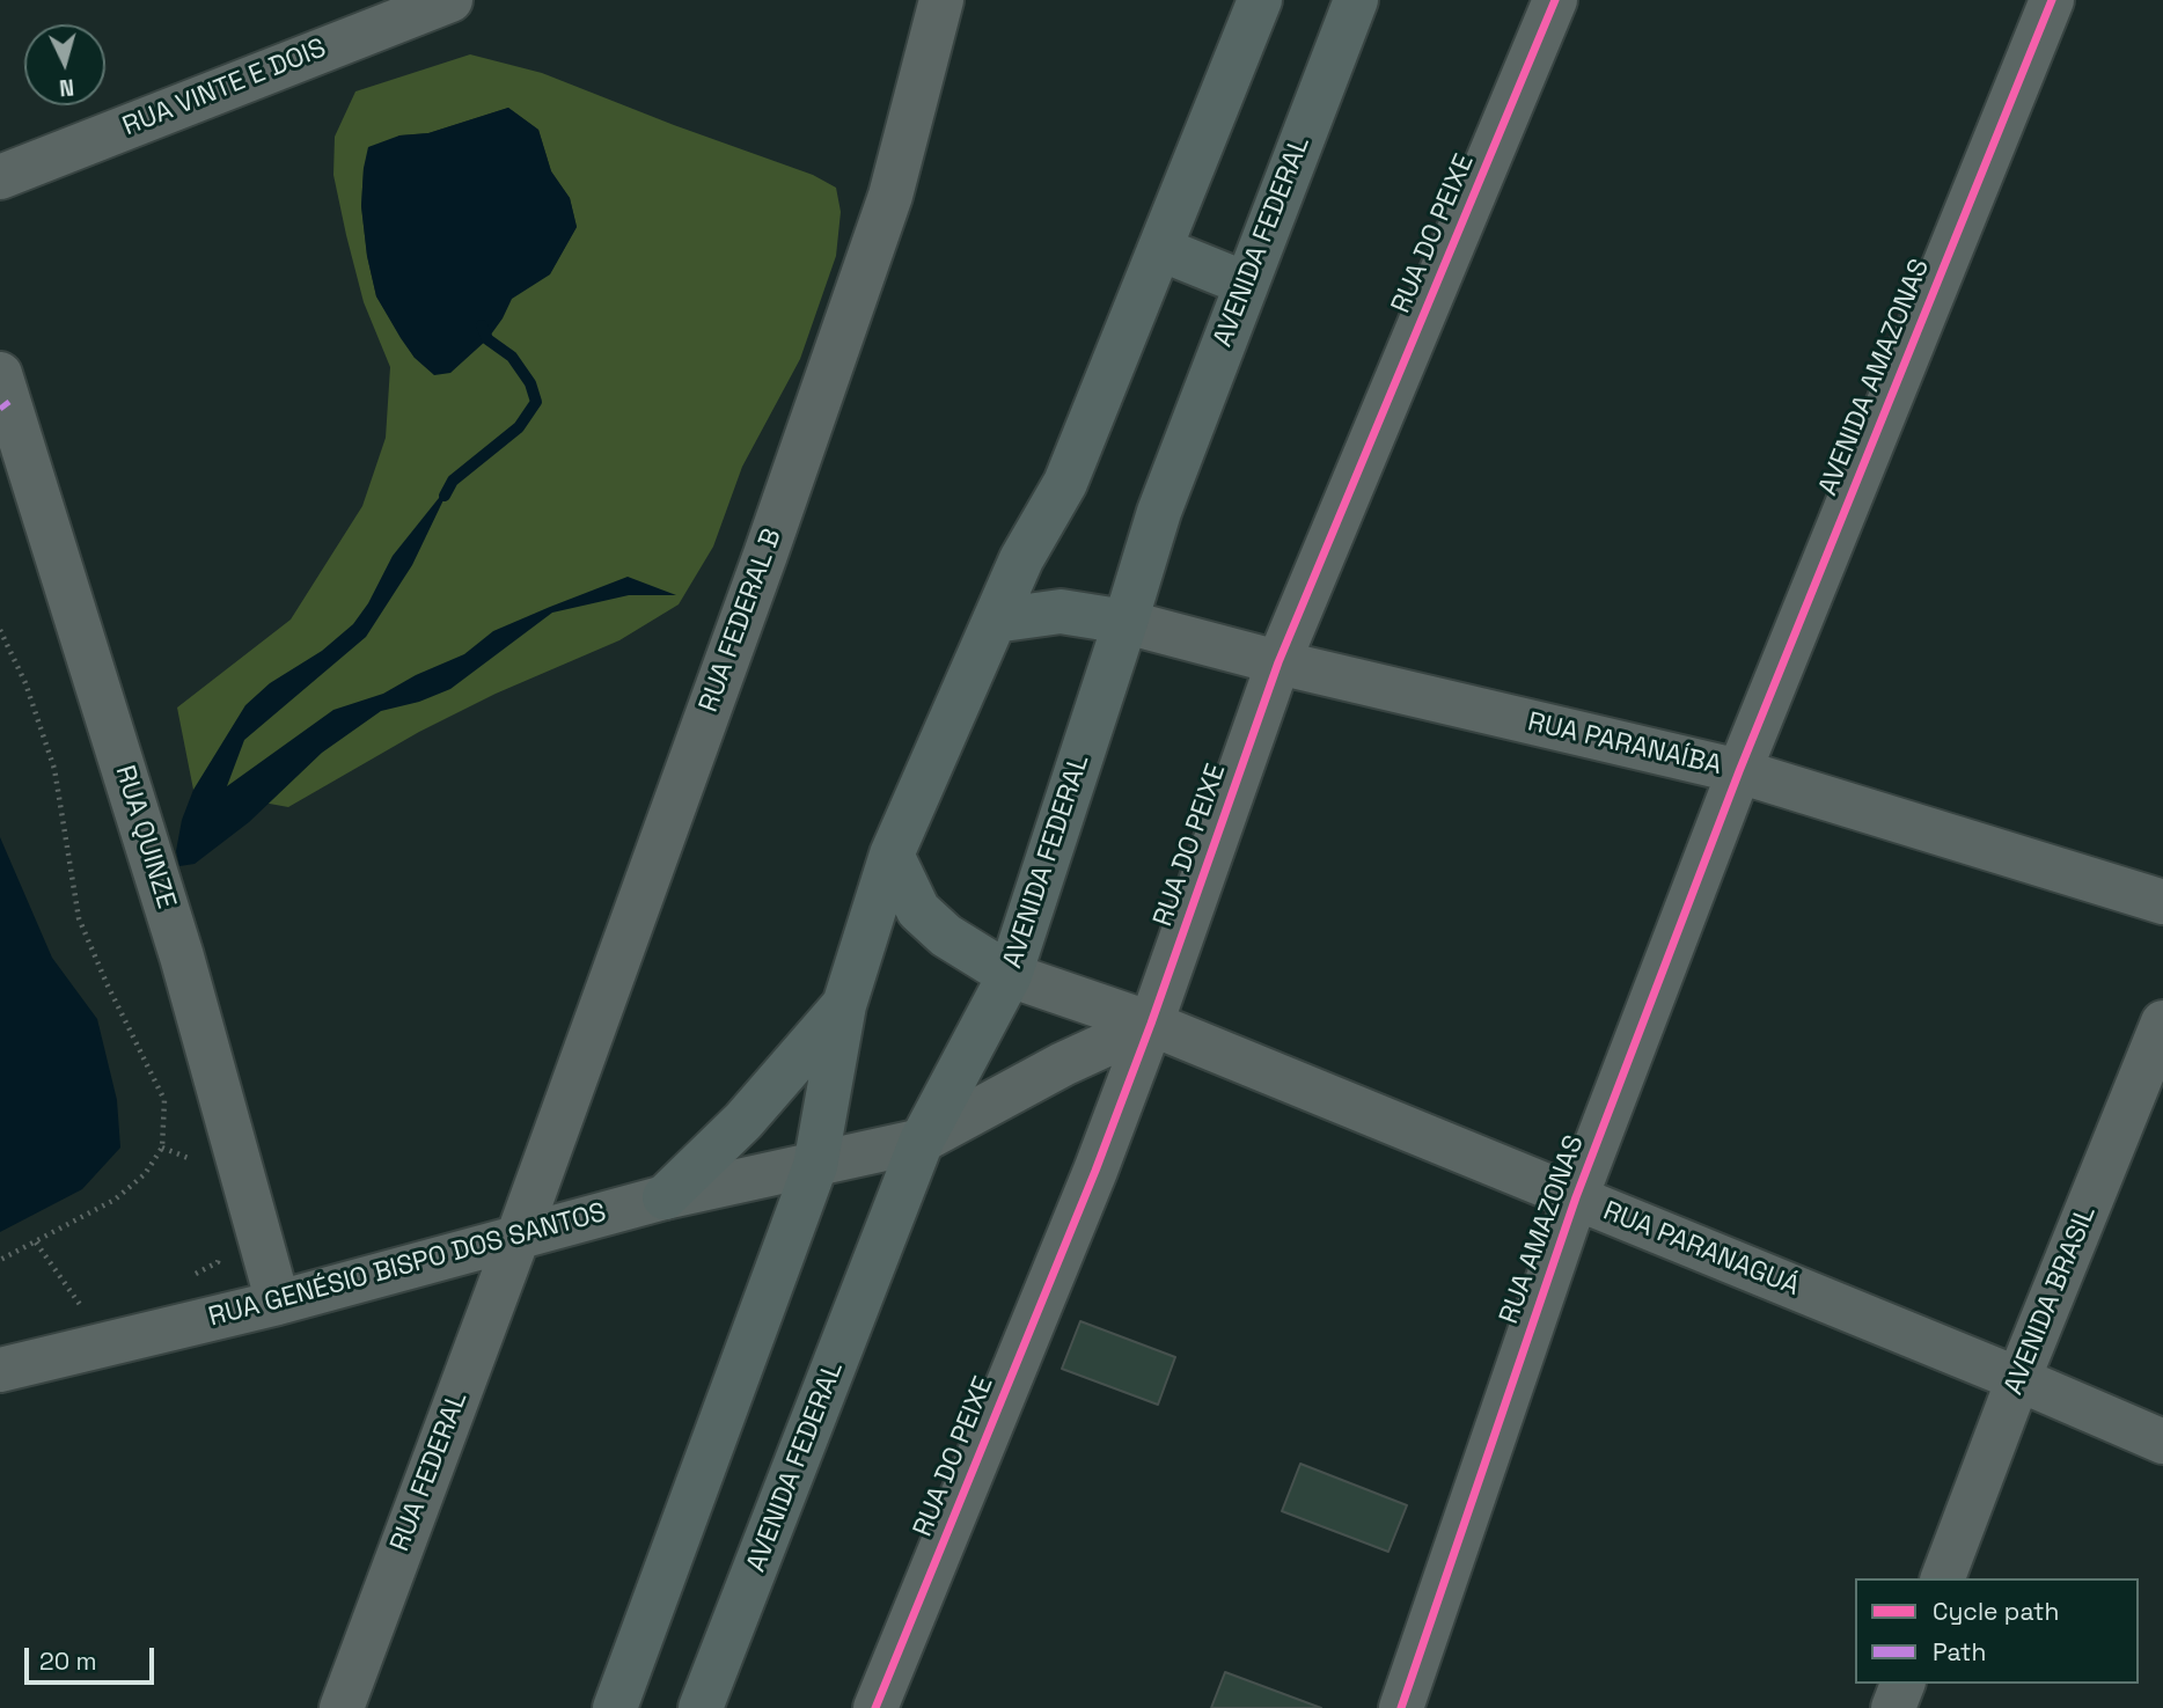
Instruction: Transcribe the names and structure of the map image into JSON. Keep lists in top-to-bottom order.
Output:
{
  "streets": {
    "main road": ["AVENIDA FEDERAL"],
    "street": [
      "RUA VINTE E DOIS",
      "RUA DO PEIXE",
      "AVENIDA AMAZONAS",
      "RUA FEDERAL B",
      "RUA PARANAÍBA",
      "RUA QUINZE",
      "RUA AMAZONAS",
      "RUA PARANAGUÁ",
      "RUA GENÉSIO BISPO DOS SANTOS",
      "AVENIDA BRASIL",
      "RUA FEDERAL"
    ]
  },
  "crossings": [
    ["RUA DO PEIXE", "RUA PARANAÍBA"],
    ["RUA DO PEIXE", "RUA PARANAGUÁ"],
    ["RUA DO PEIXE", "RUA GENÉSIO BISPO DOS SANTOS"],
    ["AVENIDA FEDERAL", "RUA PARANAÍBA"],
    ["AVENIDA FEDERAL", "RUA PARANAGUÁ"],
    ["AVENIDA FEDERAL", "RUA GENÉSIO BISPO DOS SANTOS"],
    ["AVENIDA AMAZONAS", "RUA PARANAÍBA"],
    ["AVENIDA AMAZONAS", "RUA AMAZONAS"],
    ["RUA FEDERAL B", "RUA GENÉSIO BISPO DOS SANTOS"],
    ["RUA FEDERAL B", "RUA FEDERAL"],
    ["RUA PARANAÍBA", "RUA AMAZONAS"],
    ["RUA QUINZE", "RUA GENÉSIO BISPO DOS SANTOS"],
    ["RUA AMAZONAS", "RUA PARANAGUÁ"],
    ["RUA PARANAGUÁ", "RUA GENÉSIO BISPO DOS SANTOS"],
    ["RUA PARANAGUÁ", "AVENIDA BRASIL"],
    ["RUA GENÉSIO BISPO DOS SANTOS", "RUA FEDERAL"]
  ],
  "legend": ["Cycle path", "Path"],
  "scale_bar": "20 m",
  "north": "bottom"
}
